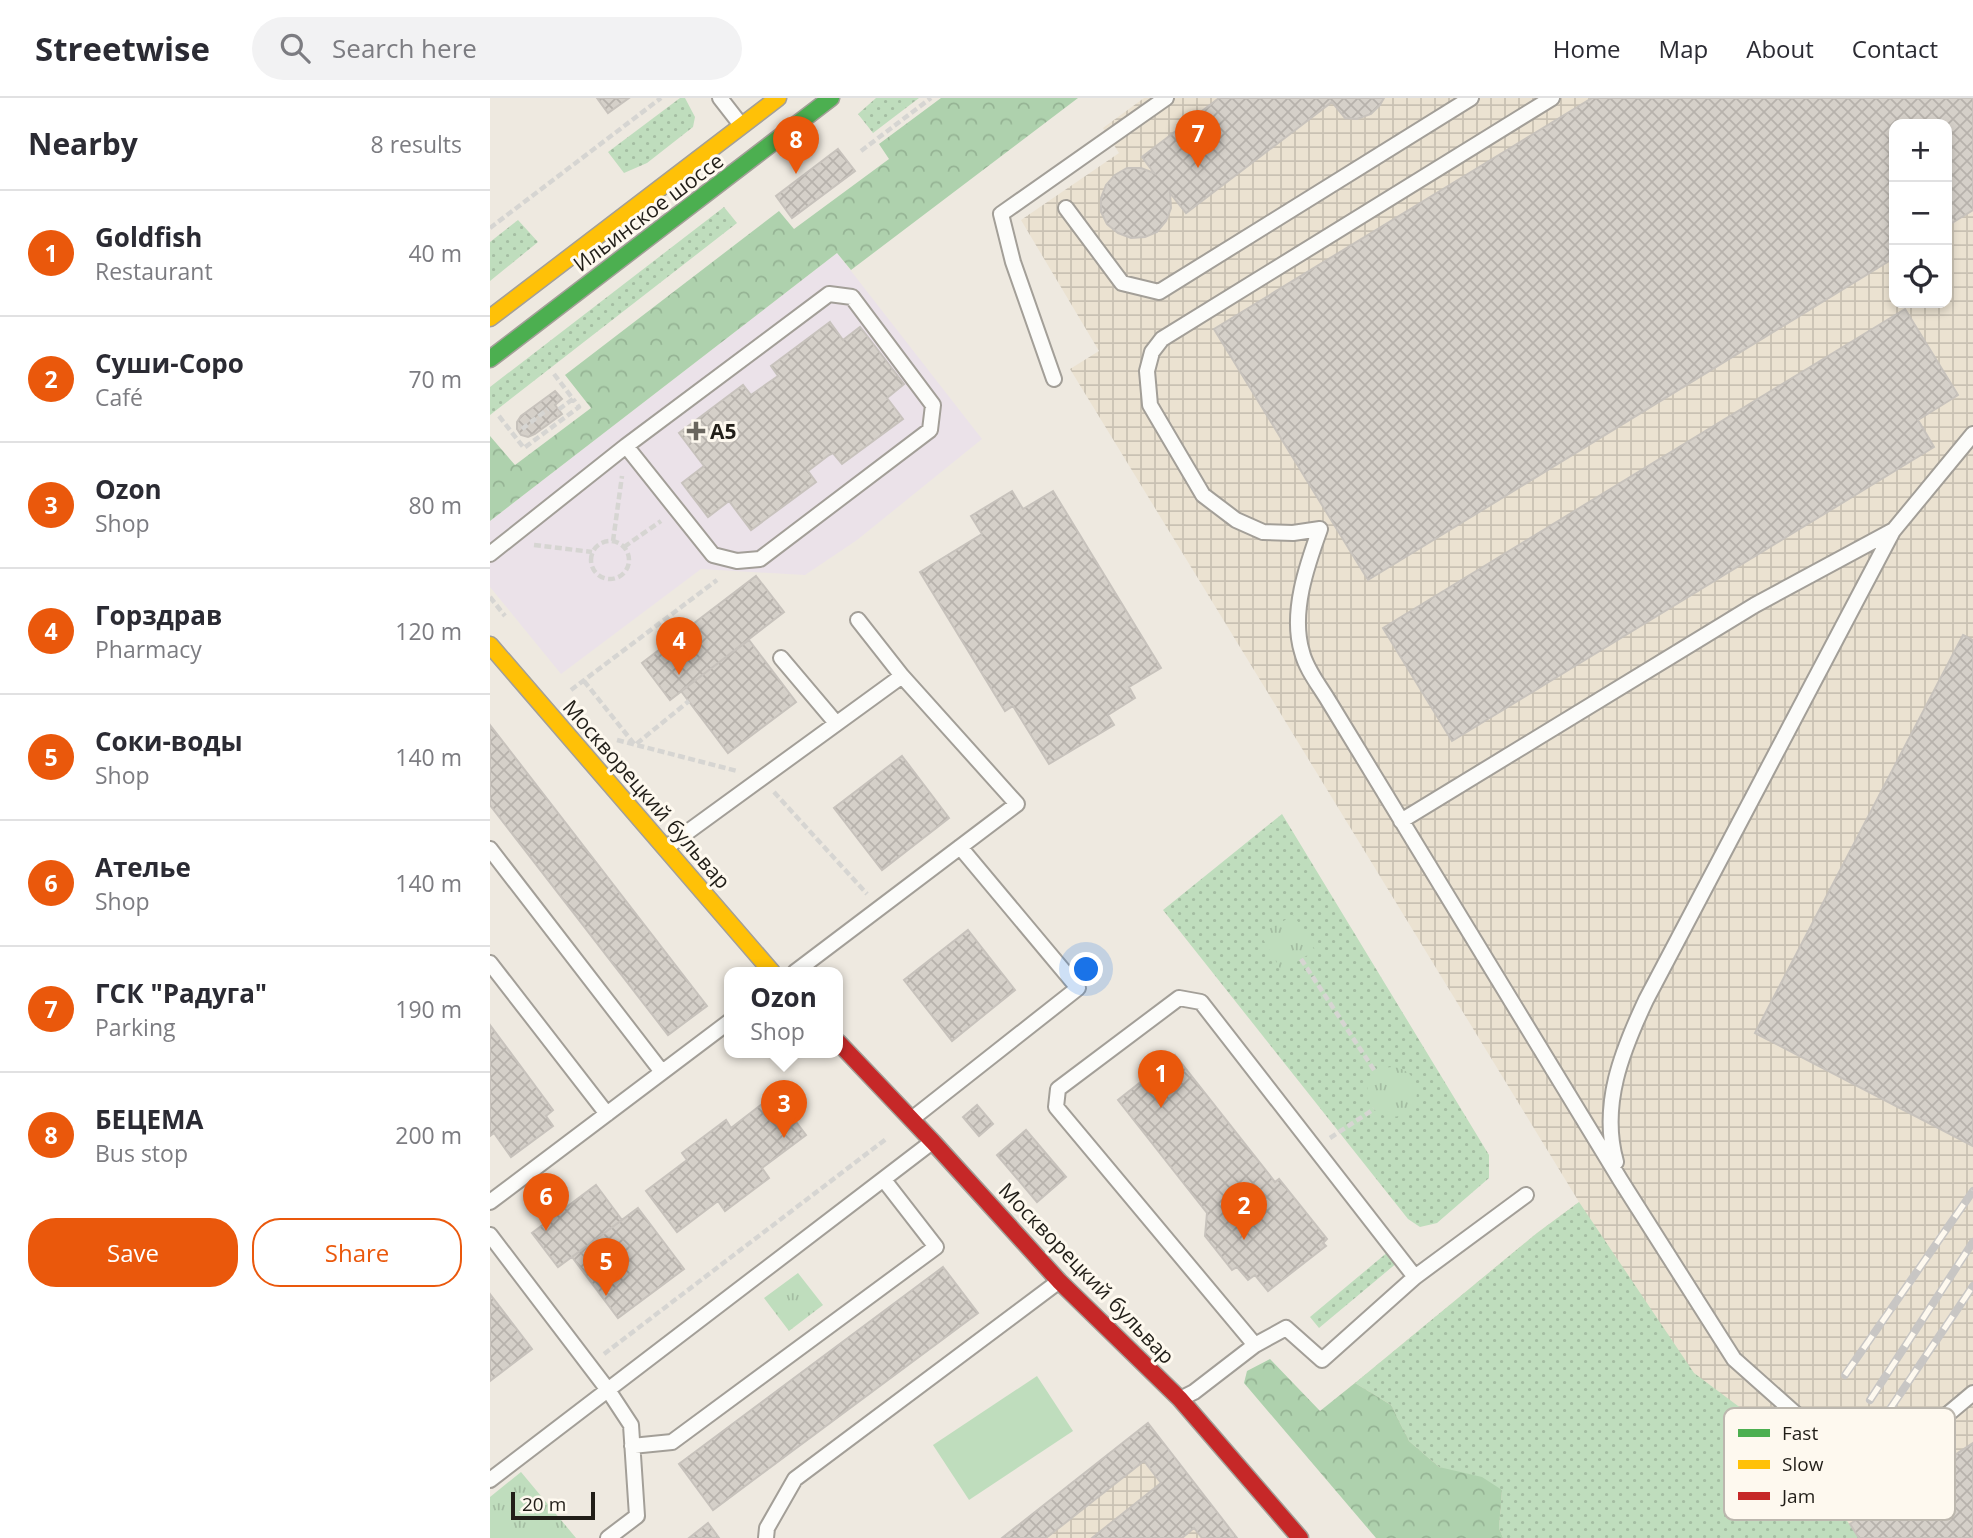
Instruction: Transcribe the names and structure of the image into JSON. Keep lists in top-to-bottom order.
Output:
{
  "streets": {
    "street": ["Ильинское шоссе", "Москворецкий бульвар"]
  },
  "places": {
    "health": ["А5"]
  },
  "legend": ["Fast", "Slow", "Jam"],
  "scale_bar": "20 m",
  "page": {
    "header": "Streetwise",
    "search": "Search here",
    "nav": [
      "Home",
      "Map",
      "About",
      "Contact"
    ],
    "heading": ["Nearby", "8 results"],
    "pins": [
      "7",
      "8",
      "4",
      "1",
      "3",
      "6",
      "2",
      "5"
    ],
    "map_buttons": ["+", "−"],
    "list": [
      {
        "mark": "1",
        "name": "Goldfish",
        "note": "Restaurant",
        "value": "40 m"
      },
      {
        "mark": "2",
        "name": "Суши-Соро",
        "note": "Café",
        "value": "70 m"
      },
      {
        "mark": "3",
        "name": "Ozon",
        "note": "Shop",
        "value": "80 m"
      },
      {
        "mark": "4",
        "name": "Горздрав",
        "note": "Pharmacy",
        "value": "120 m"
      },
      {
        "mark": "5",
        "name": "Соки-воды",
        "note": "Shop",
        "value": "140 m"
      },
      {
        "mark": "6",
        "name": "Ателье",
        "note": "Shop",
        "value": "140 m"
      },
      {
        "mark": "7",
        "name": "ГСК \"Радуга\"",
        "note": "Parking",
        "value": "190 m"
      },
      {
        "mark": "8",
        "name": "БЕЦЕМА",
        "note": "Bus stop",
        "value": "200 m"
      }
    ],
    "popup": ["Ozon", "Shop"],
    "buttons": ["Save", "Share"],
    "scale": "20 m"
  }
}
